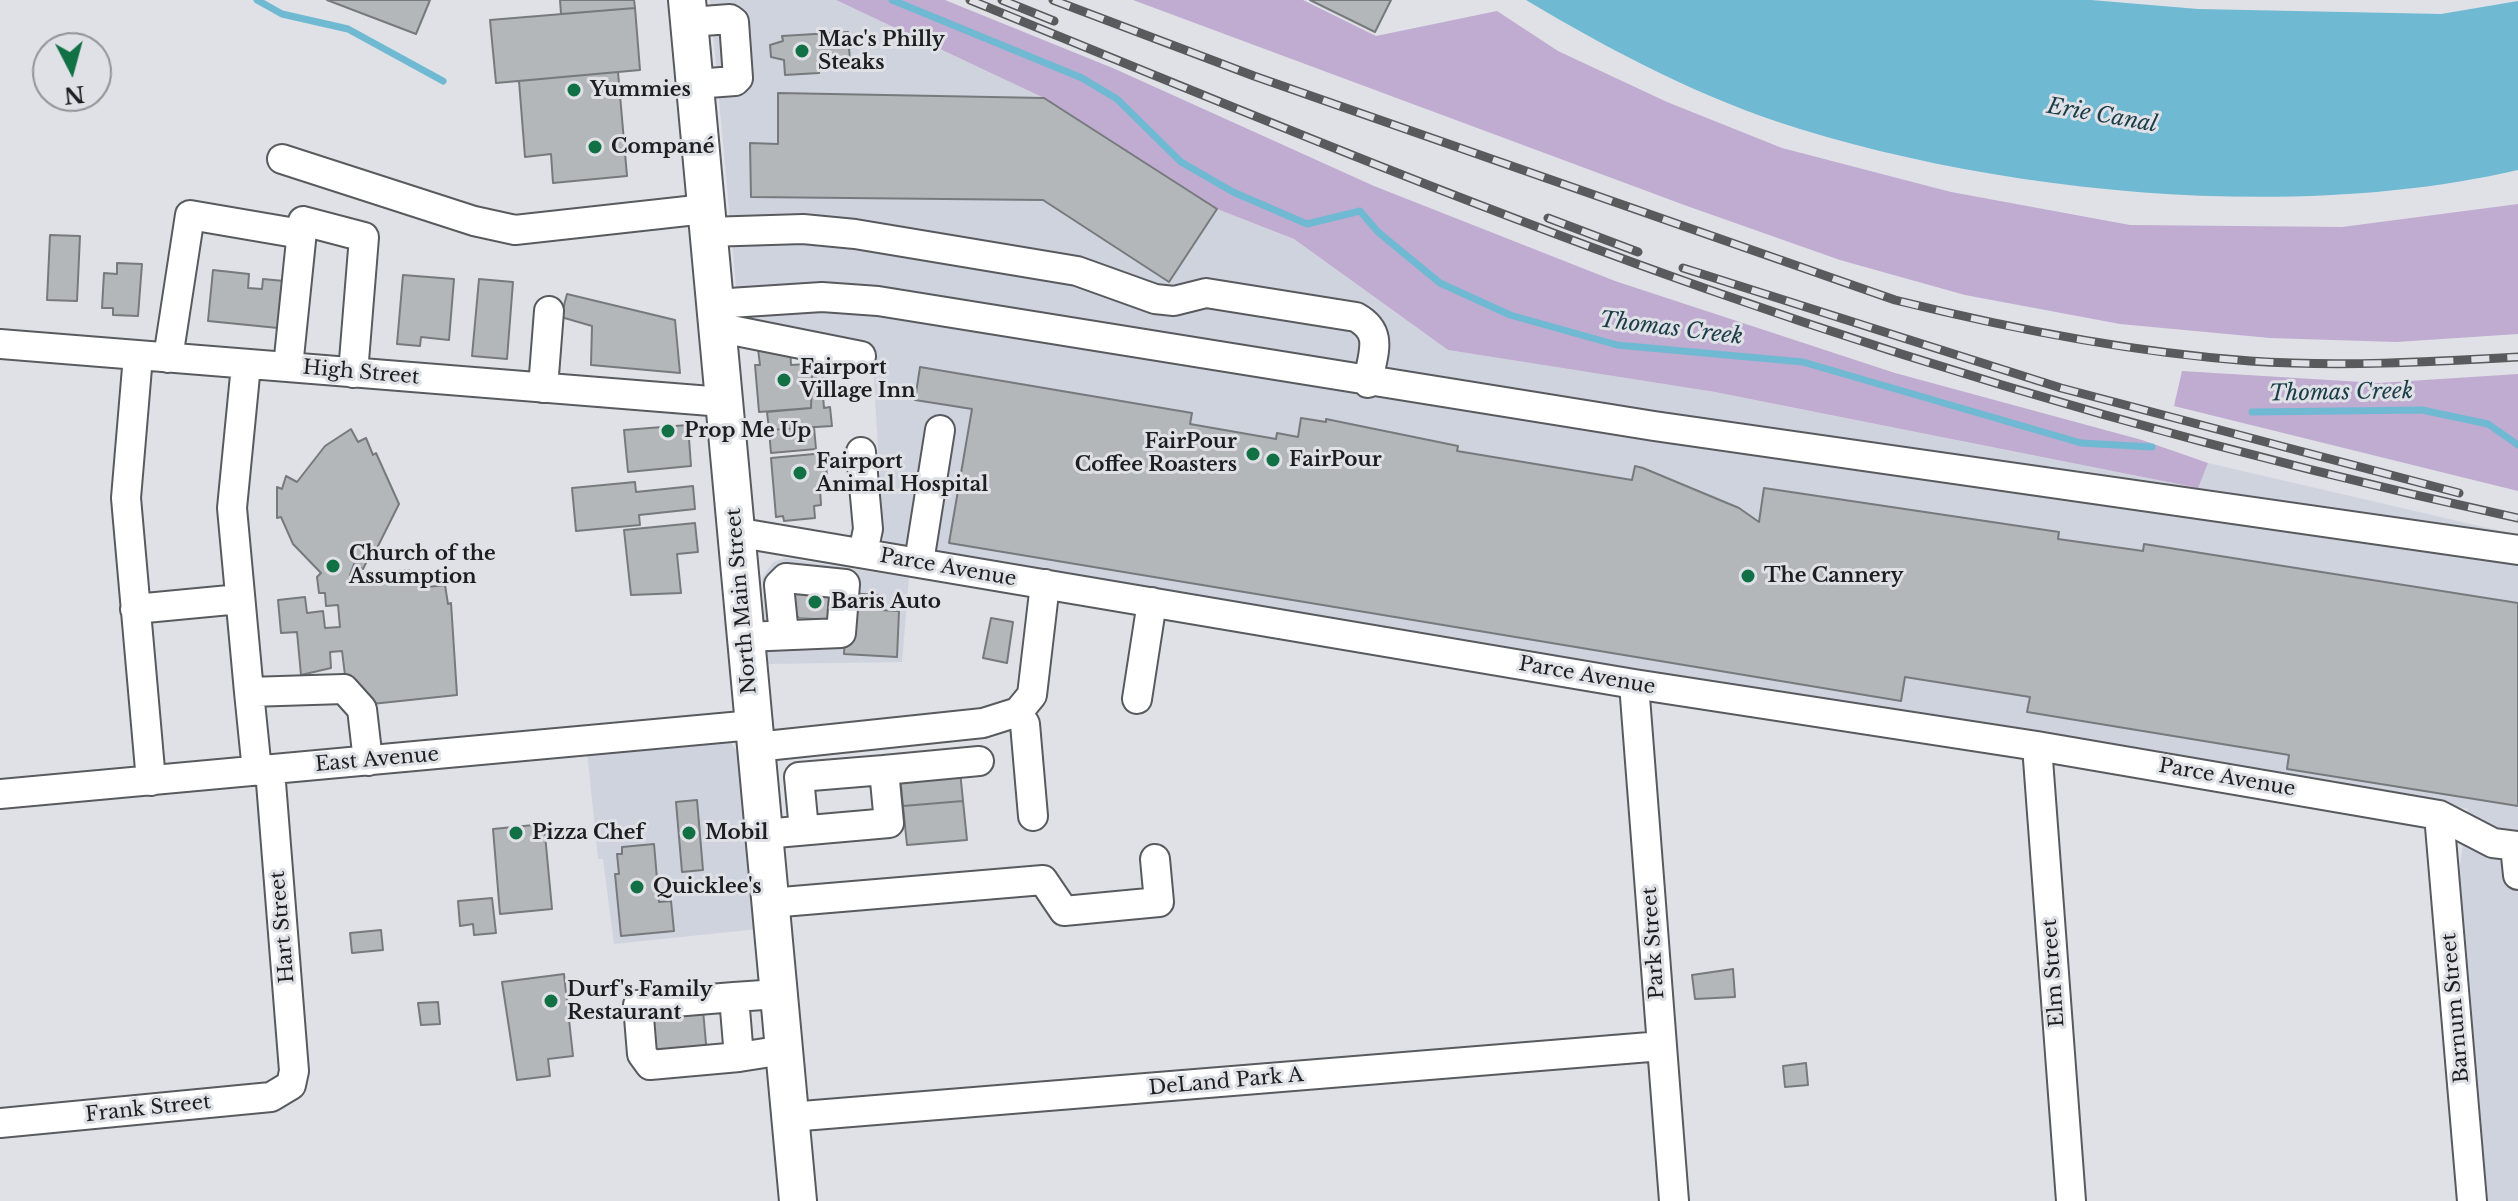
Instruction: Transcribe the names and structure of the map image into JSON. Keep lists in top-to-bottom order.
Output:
{
  "streets": {
    "main road": ["North Main Street"],
    "street": [
      "High Street",
      "Parce Avenue",
      "East Avenue",
      "Hart Street",
      "Park Street",
      "Elm Street",
      "Barnum Street",
      "DeLand Park A",
      "Frank Street"
    ]
  },
  "crossings": [
    ["High Street", "North Main Street"],
    ["High Street", "Hart Street"],
    ["Parce Avenue", "North Main Street"],
    ["Parce Avenue", "Park Street"],
    ["Parce Avenue", "Elm Street"],
    ["Parce Avenue", "Barnum Street"],
    ["North Main Street", "East Avenue"],
    ["North Main Street", "DeLand Park A"],
    ["East Avenue", "Hart Street"],
    ["Hart Street", "Frank Street"],
    ["Park Street", "DeLand Park A"]
  ],
  "water": ["Erie Canal", "Thomas Creek"],
  "places": [
    "Mac's Philly Steaks",
    "Yummies",
    "Compané",
    "Fairport Village Inn",
    "Prop Me Up",
    "FairPour Coffee Roasters",
    "FairPour",
    "Fairport Animal Hospital",
    "Church of the Assumption",
    "The Cannery",
    "Baris Auto",
    "Pizza Chef",
    "Mobil",
    "Quicklee's",
    "Durf's Family Restaurant"
  ],
  "north": "bottom"
}
